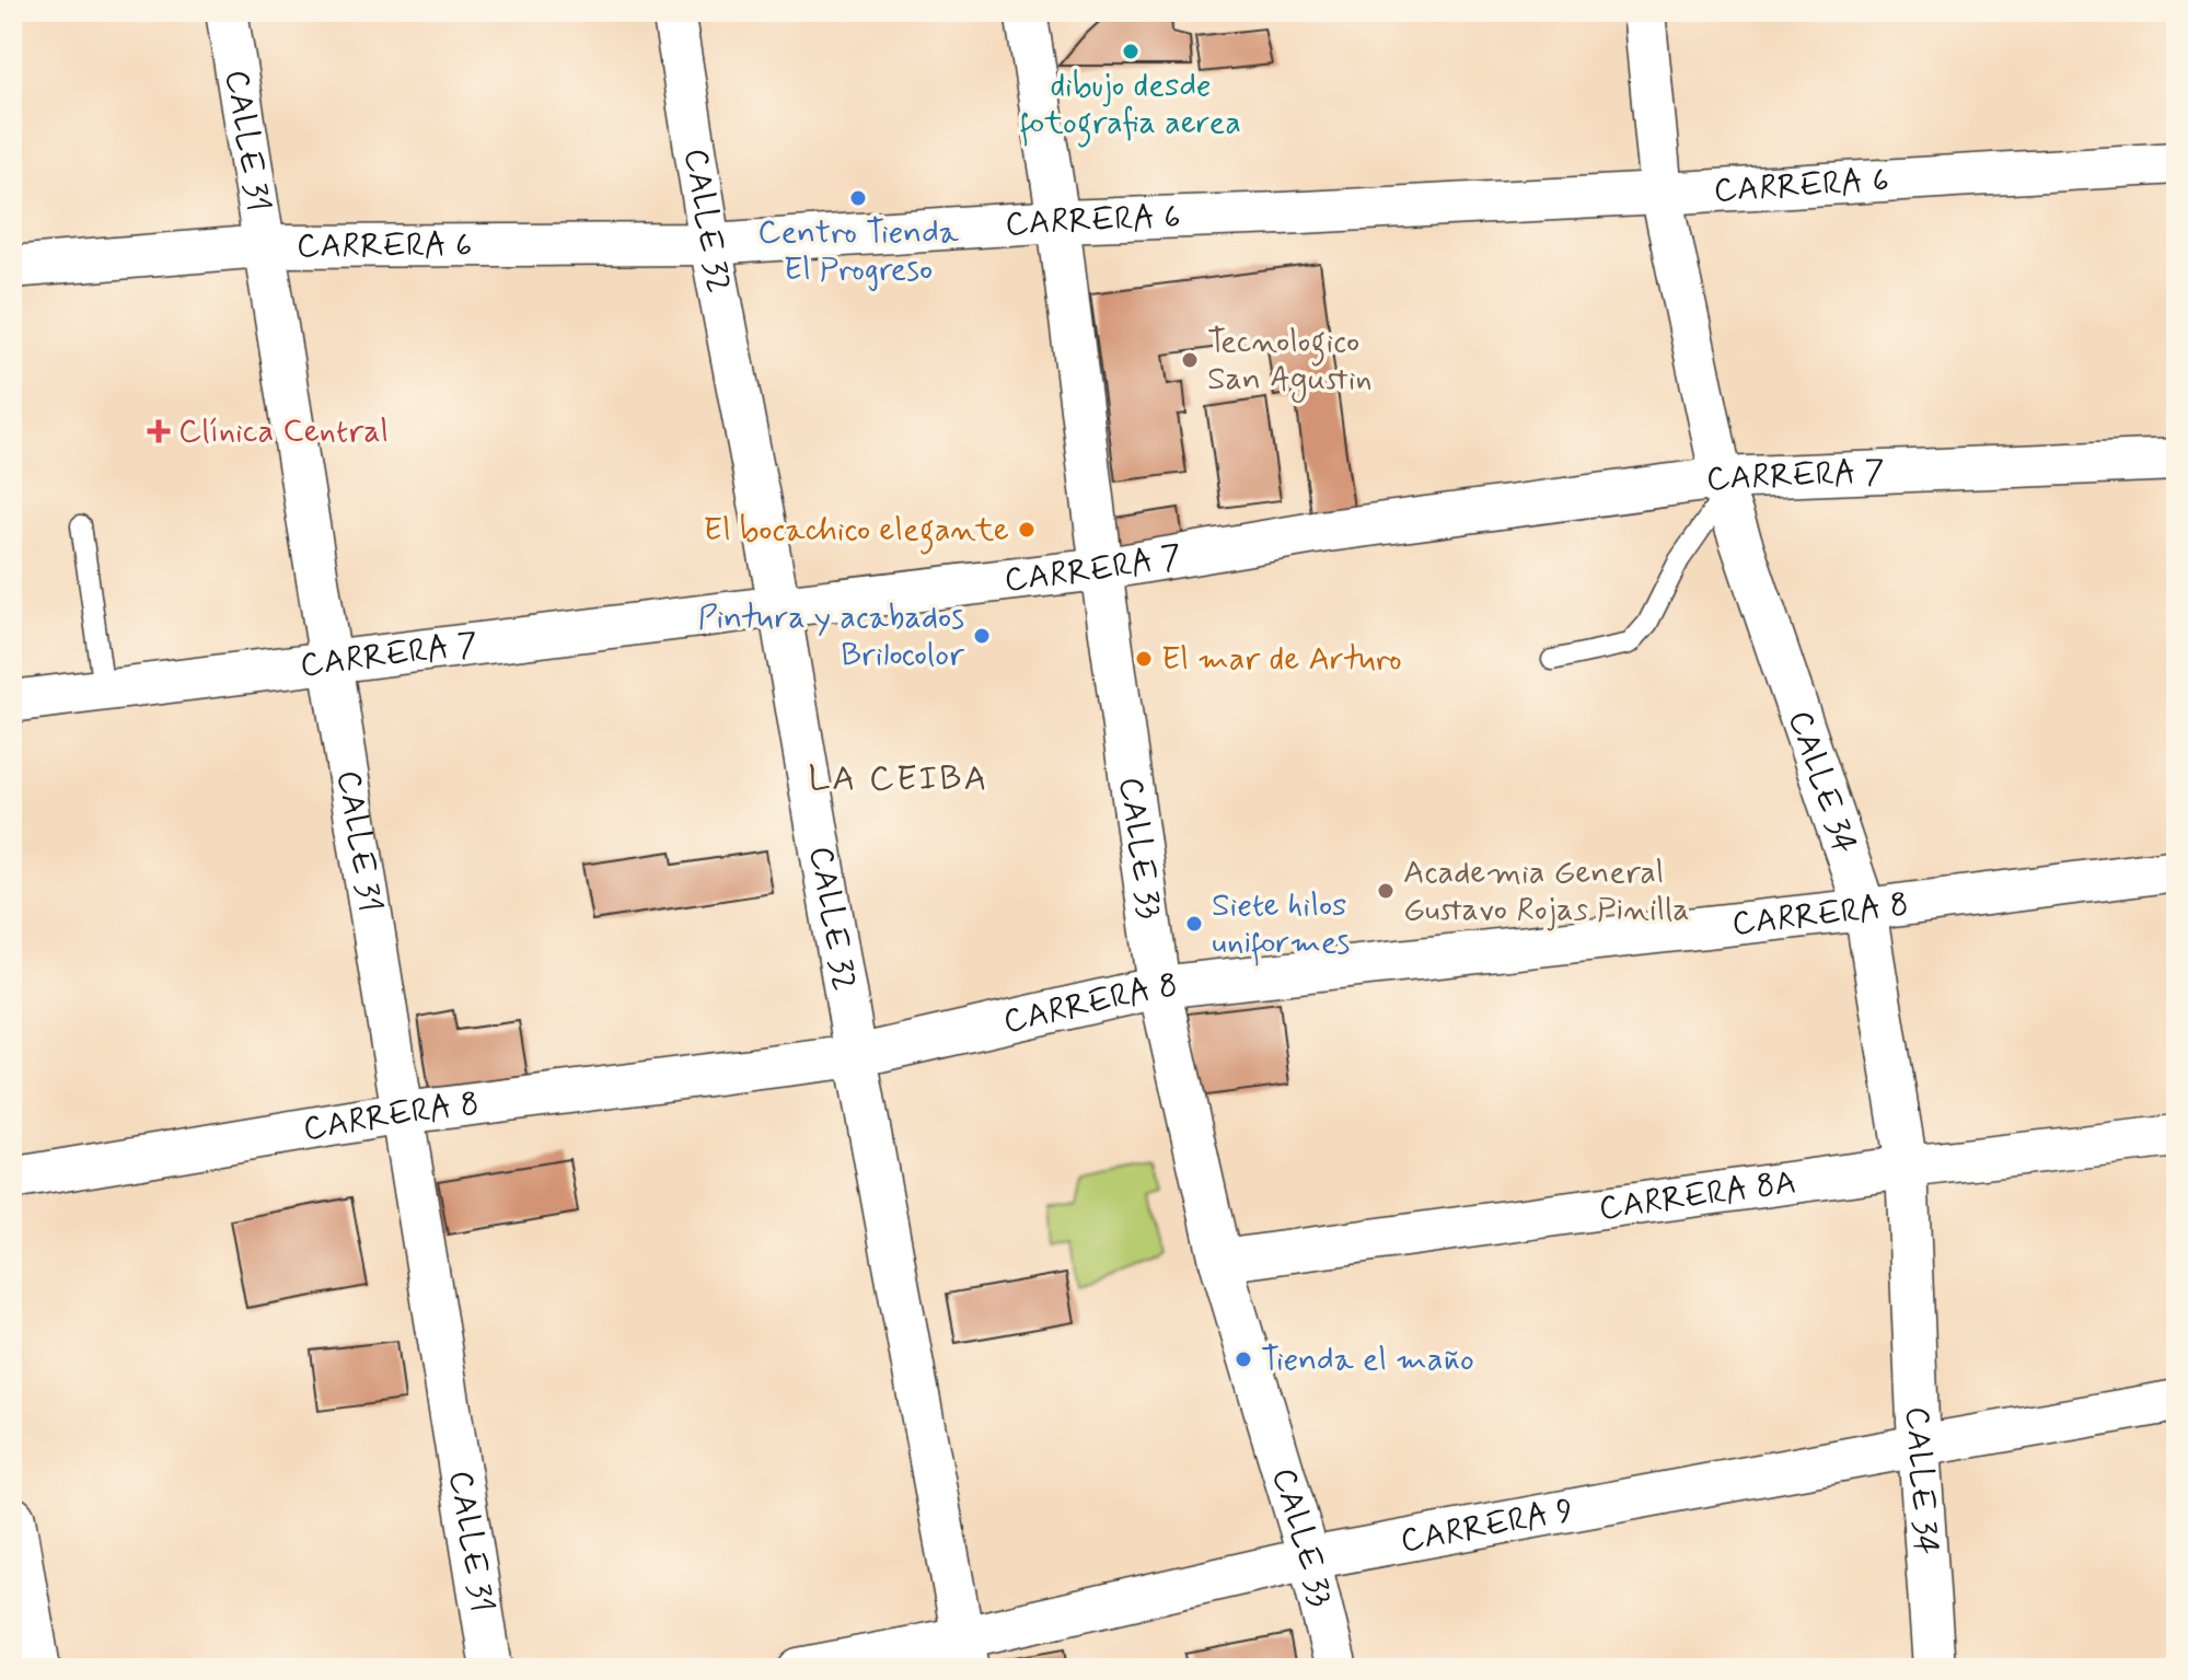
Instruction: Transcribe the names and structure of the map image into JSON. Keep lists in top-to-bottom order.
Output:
{
  "streets": {
    "street": [
      "CALLE 31",
      "CARRERA 6",
      "CALLE 32",
      "CARRERA 7",
      "CALLE 34",
      "CALLE 33",
      "CARRERA 8",
      "CARRERA 8A",
      "CARRERA 9"
    ]
  },
  "crossings": [
    ["CALLE 31", "CARRERA 6"],
    ["CALLE 31", "CARRERA 7"],
    ["CALLE 31", "CARRERA 8"],
    ["CARRERA 6", "CALLE 32"],
    ["CARRERA 6", "CALLE 34"],
    ["CARRERA 6", "CALLE 33"],
    ["CALLE 32", "CARRERA 7"],
    ["CALLE 32", "CARRERA 8"],
    ["CALLE 32", "CARRERA 9"],
    ["CARRERA 7", "CALLE 34"],
    ["CARRERA 7", "CALLE 33"],
    ["CALLE 34", "CARRERA 8"],
    ["CALLE 34", "CARRERA 8A"],
    ["CALLE 34", "CARRERA 9"],
    ["CALLE 33", "CARRERA 8"],
    ["CALLE 33", "CARRERA 8A"],
    ["CALLE 33", "CARRERA 9"]
  ],
  "districts": ["LA CEIBA"],
  "places": {
    "other": [
      "dibujo desde fotografia aerea",
      "Centro Tienda El Progreso",
      "Tecnologico San Agustin",
      "El bocachico elegante",
      "Pintura y acabados Brilocolor",
      "El mar de Arturo",
      "Academia General Gustavo Rojas Pinilla",
      "Siete hilos uniformes",
      "Tienda el maño"
    ],
    "health": ["Clínica Central"]
  }
}
